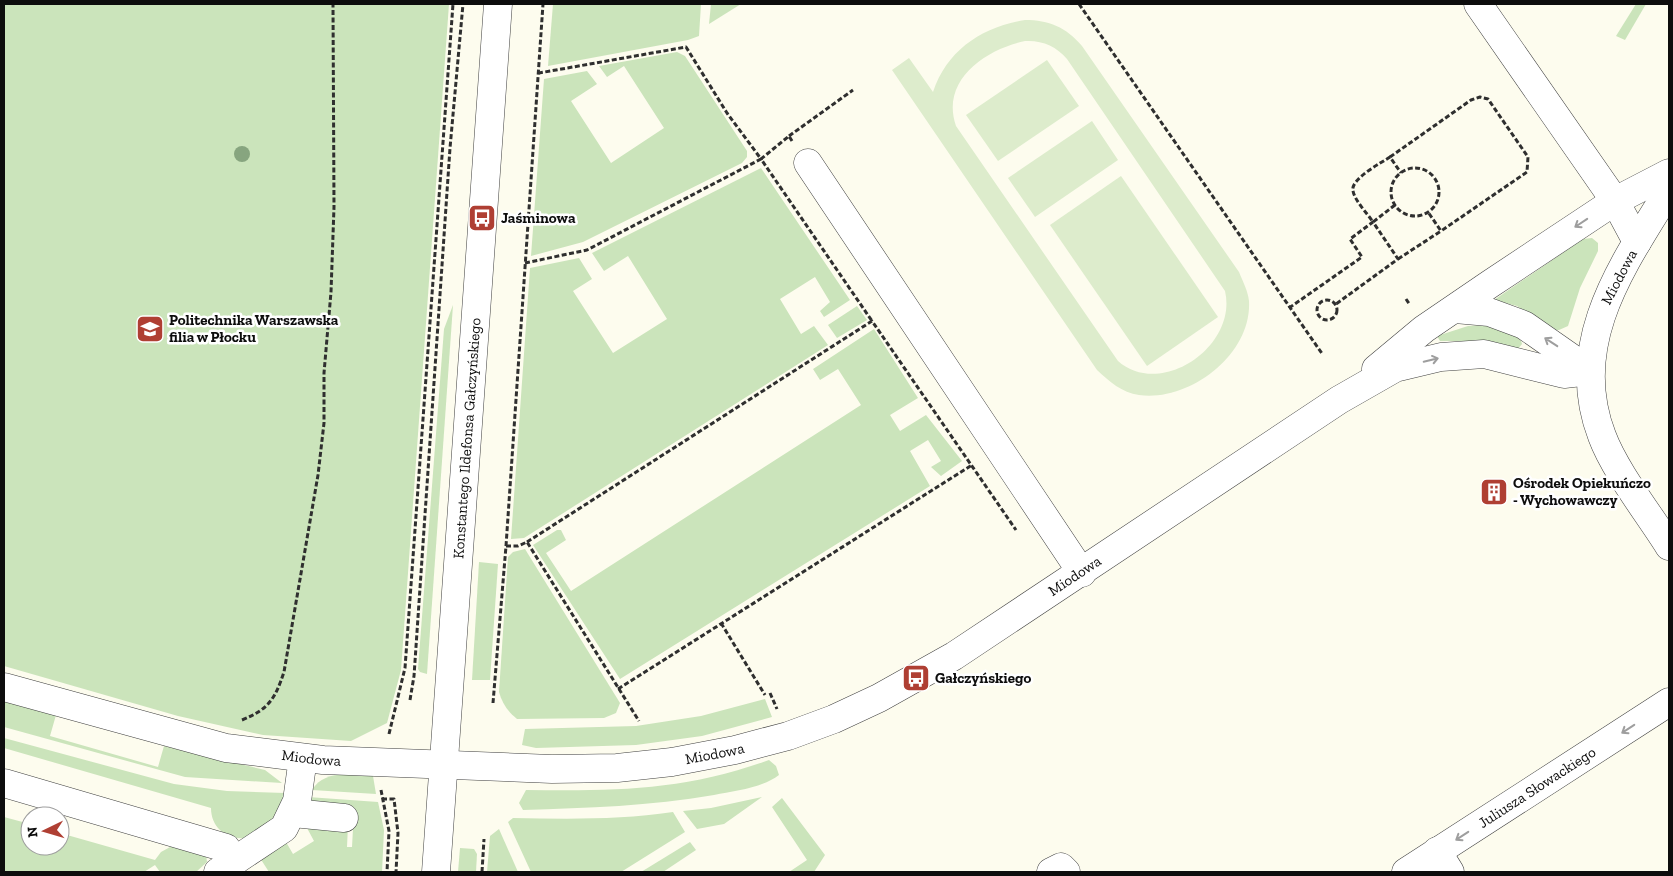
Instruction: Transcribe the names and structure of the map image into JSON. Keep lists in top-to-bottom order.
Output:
{
  "streets": {
    "street": ["Miodowa", "Konstantego Ildefonsa Gałczyńskiego", "Juliusza Słowackiego"]
  },
  "crossings": [
    ["Miodowa", "Konstantego Ildefonsa Gałczyńskiego"]
  ],
  "one_way": ["Juliusza Słowackiego"],
  "places": {
    "bus stop": ["Jaśminowa", "Gałczyńskiego"],
    "school or university": ["Politechnika Warszawska filia w Płocku"],
    "building": ["Ośrodek Opiekuńczo - Wychowawczy"]
  },
  "north": "left"
}
